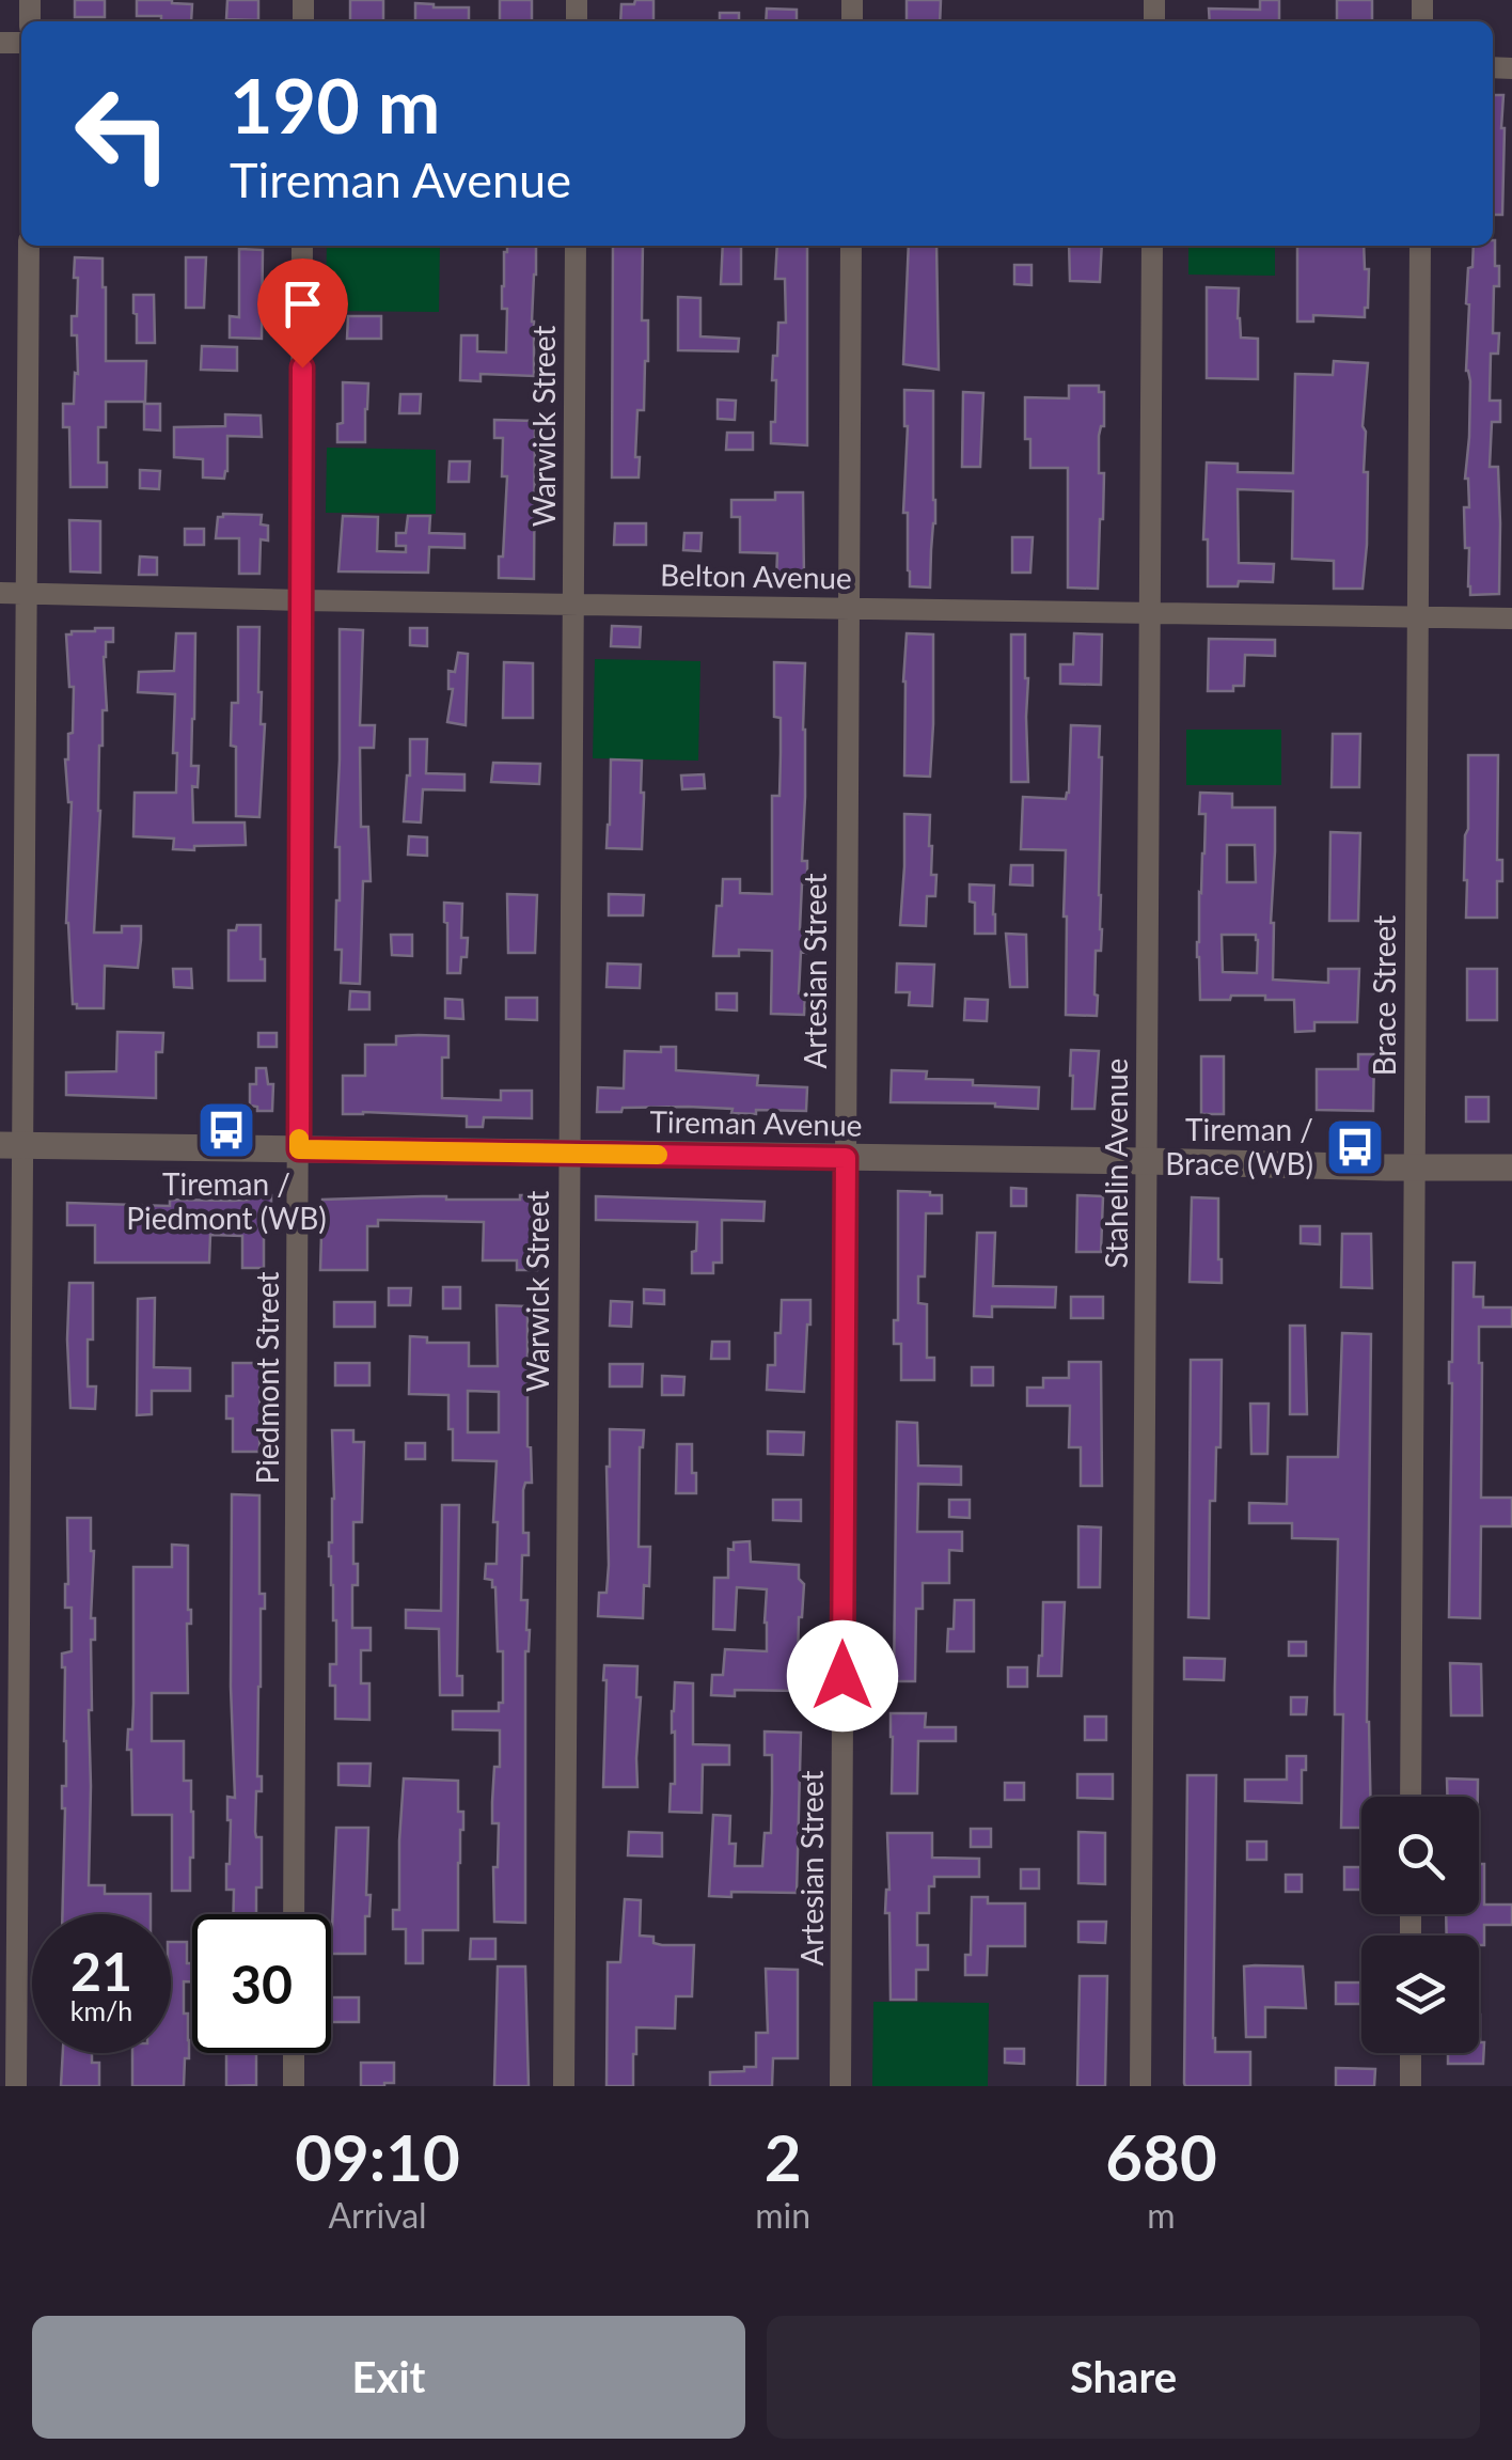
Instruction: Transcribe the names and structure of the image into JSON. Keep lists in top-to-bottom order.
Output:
{
  "streets": {
    "street": [
      "Warwick Street",
      "Belton Avenue",
      "Artesian Street",
      "Brace Street",
      "Tireman Avenue",
      "Stahelin Avenue",
      "Piedmont Street"
    ]
  },
  "crossings": [
    ["Warwick Street", "Belton Avenue"],
    ["Warwick Street", "Tireman Avenue"],
    ["Belton Avenue", "Artesian Street"],
    ["Belton Avenue", "Brace Street"],
    ["Belton Avenue", "Stahelin Avenue"],
    ["Belton Avenue", "Piedmont Street"],
    ["Artesian Street", "Tireman Avenue"],
    ["Brace Street", "Tireman Avenue"],
    ["Tireman Avenue", "Stahelin Avenue"],
    ["Tireman Avenue", "Piedmont Street"]
  ],
  "places": {
    "bus stop": ["Tireman / Piedmont (WB)", "Tireman / Brace (WB)"]
  },
  "page": {
    "turn": ["190 m", "Tireman Avenue"],
    "speed": "21 km/h",
    "limit": "30",
    "eta": [
      "09:10",
      "Arrival",
      "2",
      "min",
      "680",
      "m"
    ],
    "buttons": ["Exit", "Share"]
  }
}
